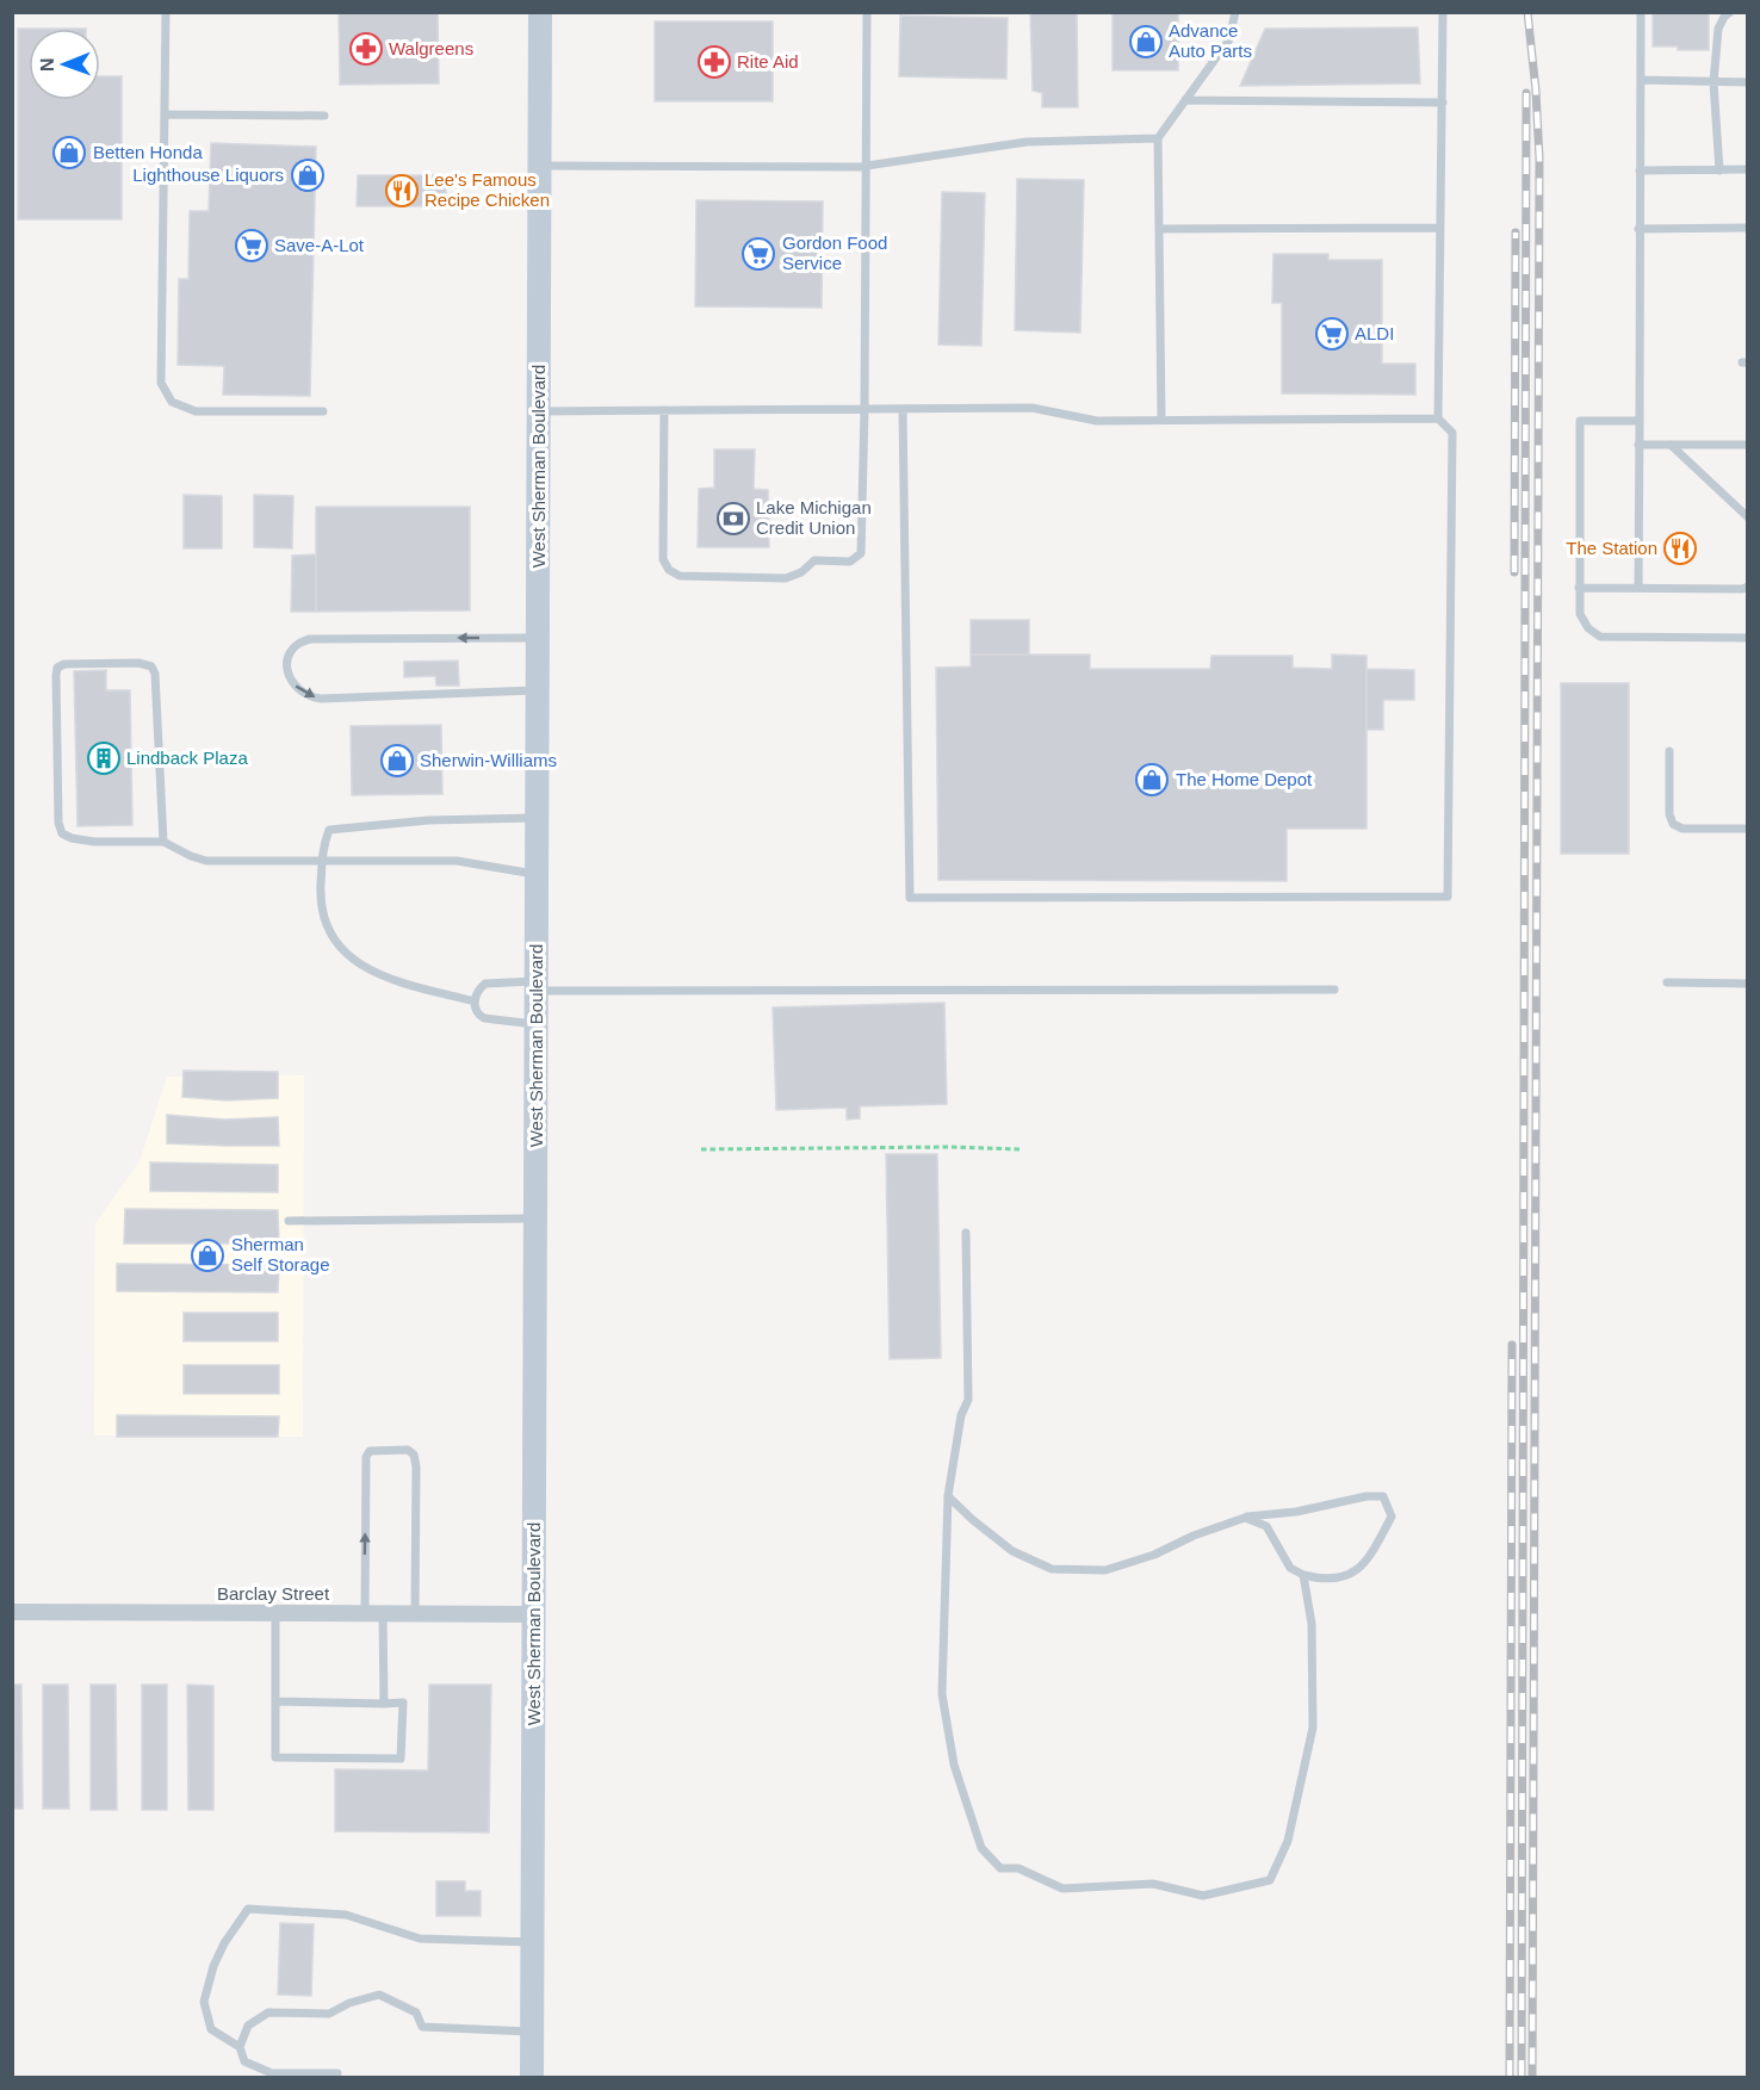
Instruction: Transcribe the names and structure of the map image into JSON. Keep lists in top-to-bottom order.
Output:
{
  "streets": {
    "main road": ["West Sherman Boulevard"],
    "street": ["Barclay Street"]
  },
  "crossings": [
    ["West Sherman Boulevard", "Barclay Street"]
  ],
  "places": {
    "shop": [
      "Advance Auto Parts",
      "Betten Honda",
      "Lighthouse Liquors",
      "Sherwin-Williams",
      "The Home Depot",
      "Sherman Self Storage"
    ],
    "pharmacy": ["Walgreens", "Rite Aid"],
    "restaurant": ["Lee's Famous Recipe Chicken", "The Station"],
    "supermarket": ["Save-A-Lot", "Gordon Food Service", "ALDI"],
    "bank": ["Lake Michigan Credit Union"],
    "building": ["Lindback Plaza"]
  },
  "north": "left"
}
